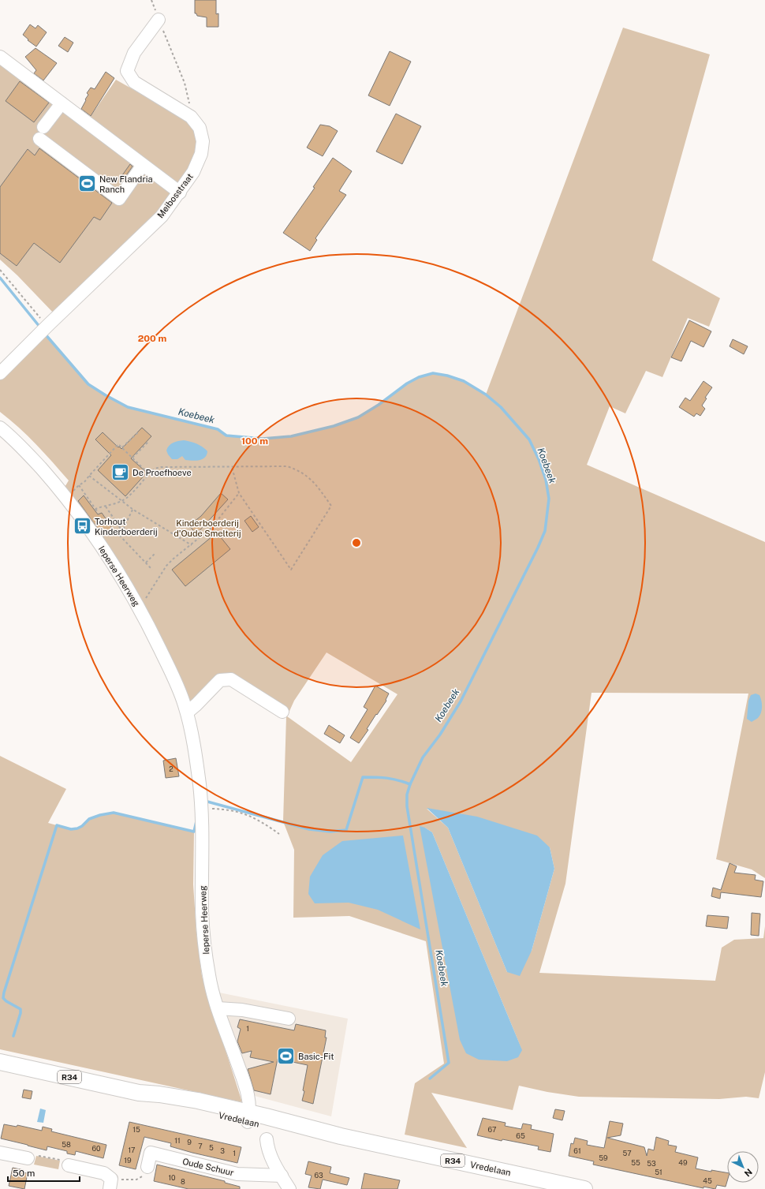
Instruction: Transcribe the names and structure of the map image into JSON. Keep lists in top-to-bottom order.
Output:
{
  "streets": {
    "main road": ["R34", "Vredelaan"],
    "street": ["Meibosstraat", "Ieperse Heerweg", "Oude Schuur"]
  },
  "crossings": [
    ["Ieperse Heerweg", "Vredelaan"]
  ],
  "water": ["Koebeek"],
  "parks": ["Kinderboerderij d'Oude Smelterij"],
  "places": {
    "sports": ["New Flandria Ranch", "Basic-Fit"],
    "cafe": ["De Proefhoeve"],
    "bus stop": ["Torhout Kinderboerderij"]
  },
  "house_numbers": [
    "2",
    "1",
    "15",
    "67",
    "65",
    "11",
    "9",
    "58",
    "7",
    "5",
    "60",
    "17",
    "3",
    "61",
    "1",
    "57",
    "59",
    "19",
    "55",
    "49",
    "53",
    "51",
    "63",
    "10",
    "45",
    "8"
  ],
  "scale_bar": "50 m",
  "north": "bottom right",
  "rings": ["200 m", "100 m"]
}
